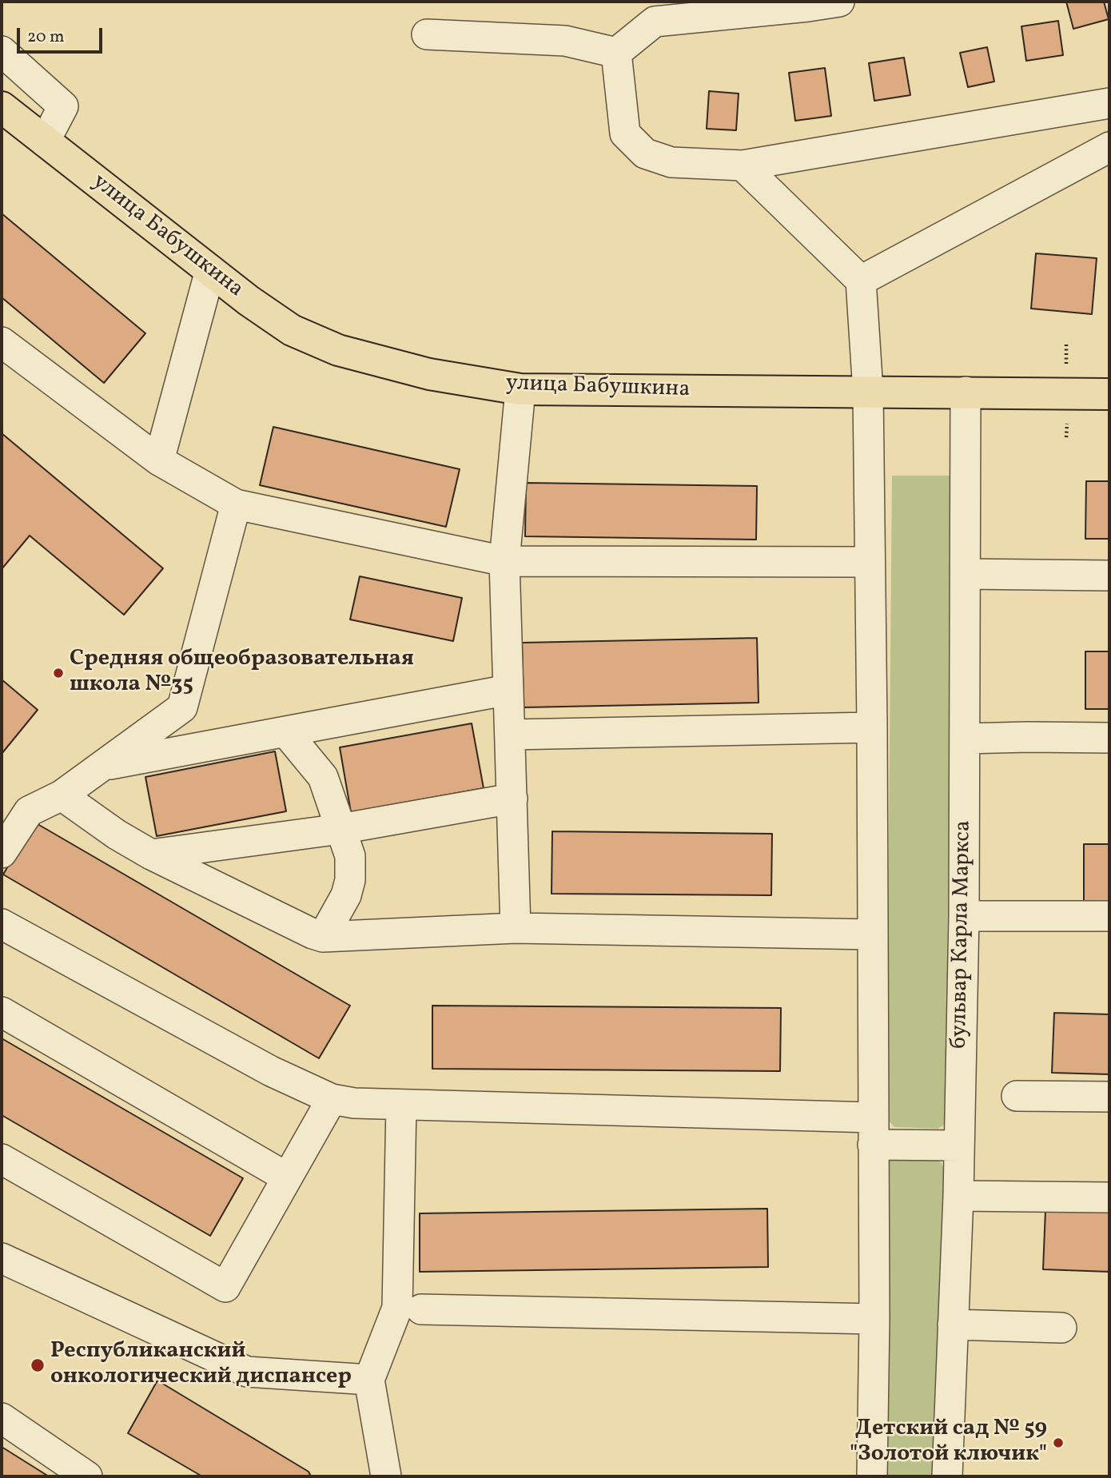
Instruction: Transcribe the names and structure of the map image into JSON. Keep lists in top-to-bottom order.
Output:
{
  "streets": {
    "main road": ["улица Бабушкина"],
    "street": ["бульвар Карла Маркса"]
  },
  "crossings": [
    ["улица Бабушкина", "бульвар Карла Маркса"]
  ],
  "places": ["Средняя общеобразовательная школа №35", "Республиканский онкологический диспансер", "Детский сад № 59 \"Золотой ключик\""],
  "scale_bar": "20 m"
}
